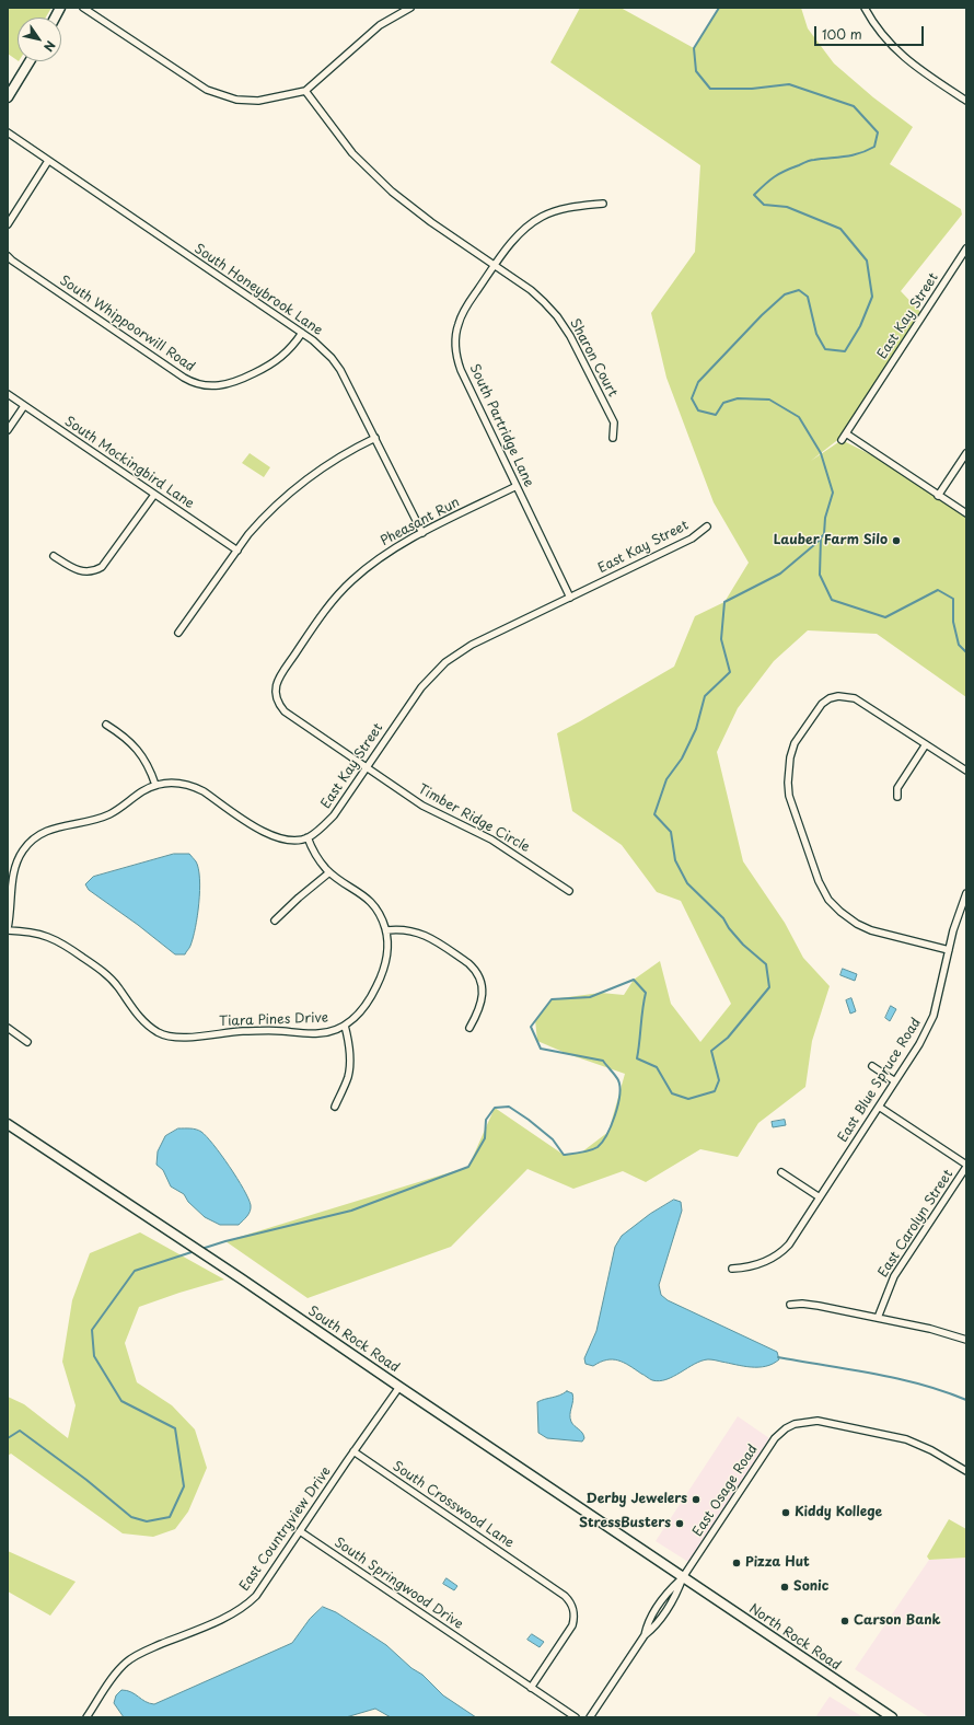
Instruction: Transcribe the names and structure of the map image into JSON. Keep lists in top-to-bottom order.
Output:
{
  "streets": {
    "main road": ["South Rock Road", "North Rock Road"],
    "street": [
      "South Honeybrook Lane",
      "East Kay Street",
      "South Whippoorwill Road",
      "Sharon Court",
      "South Partridge Lane",
      "South Mockingbird Lane",
      "Pheasant Run",
      "Timber Ridge Circle",
      "Tiara Pines Drive",
      "East Blue Spruce Road",
      "East Carolyn Street",
      "East Osage Road",
      "South Crosswood Lane",
      "East Countryview Drive",
      "South Springwood Drive"
    ]
  },
  "crossings": [
    ["South Honeybrook Lane", "South Whippoorwill Road"],
    ["South Honeybrook Lane", "Pheasant Run"],
    ["East Kay Street", "South Partridge Lane"],
    ["East Kay Street", "Timber Ridge Circle"],
    ["East Kay Street", "Tiara Pines Drive"],
    ["Sharon Court", "South Partridge Lane"],
    ["South Partridge Lane", "Pheasant Run"],
    ["Pheasant Run", "Timber Ridge Circle"],
    ["South Rock Road", "East Osage Road"],
    ["South Rock Road", "East Countryview Drive"],
    ["South Rock Road", "North Rock Road"],
    ["East Osage Road", "North Rock Road"],
    ["South Crosswood Lane", "East Countryview Drive"],
    ["South Crosswood Lane", "South Springwood Drive"],
    ["East Countryview Drive", "South Springwood Drive"]
  ],
  "places": [
    "Lauber Farm Silo",
    "Derby Jewelers",
    "Kiddy Kollege",
    "StressBusters",
    "Pizza Hut",
    "Sonic",
    "Carson Bank"
  ],
  "scale_bar": "100 m",
  "north": "bottom right"
}
